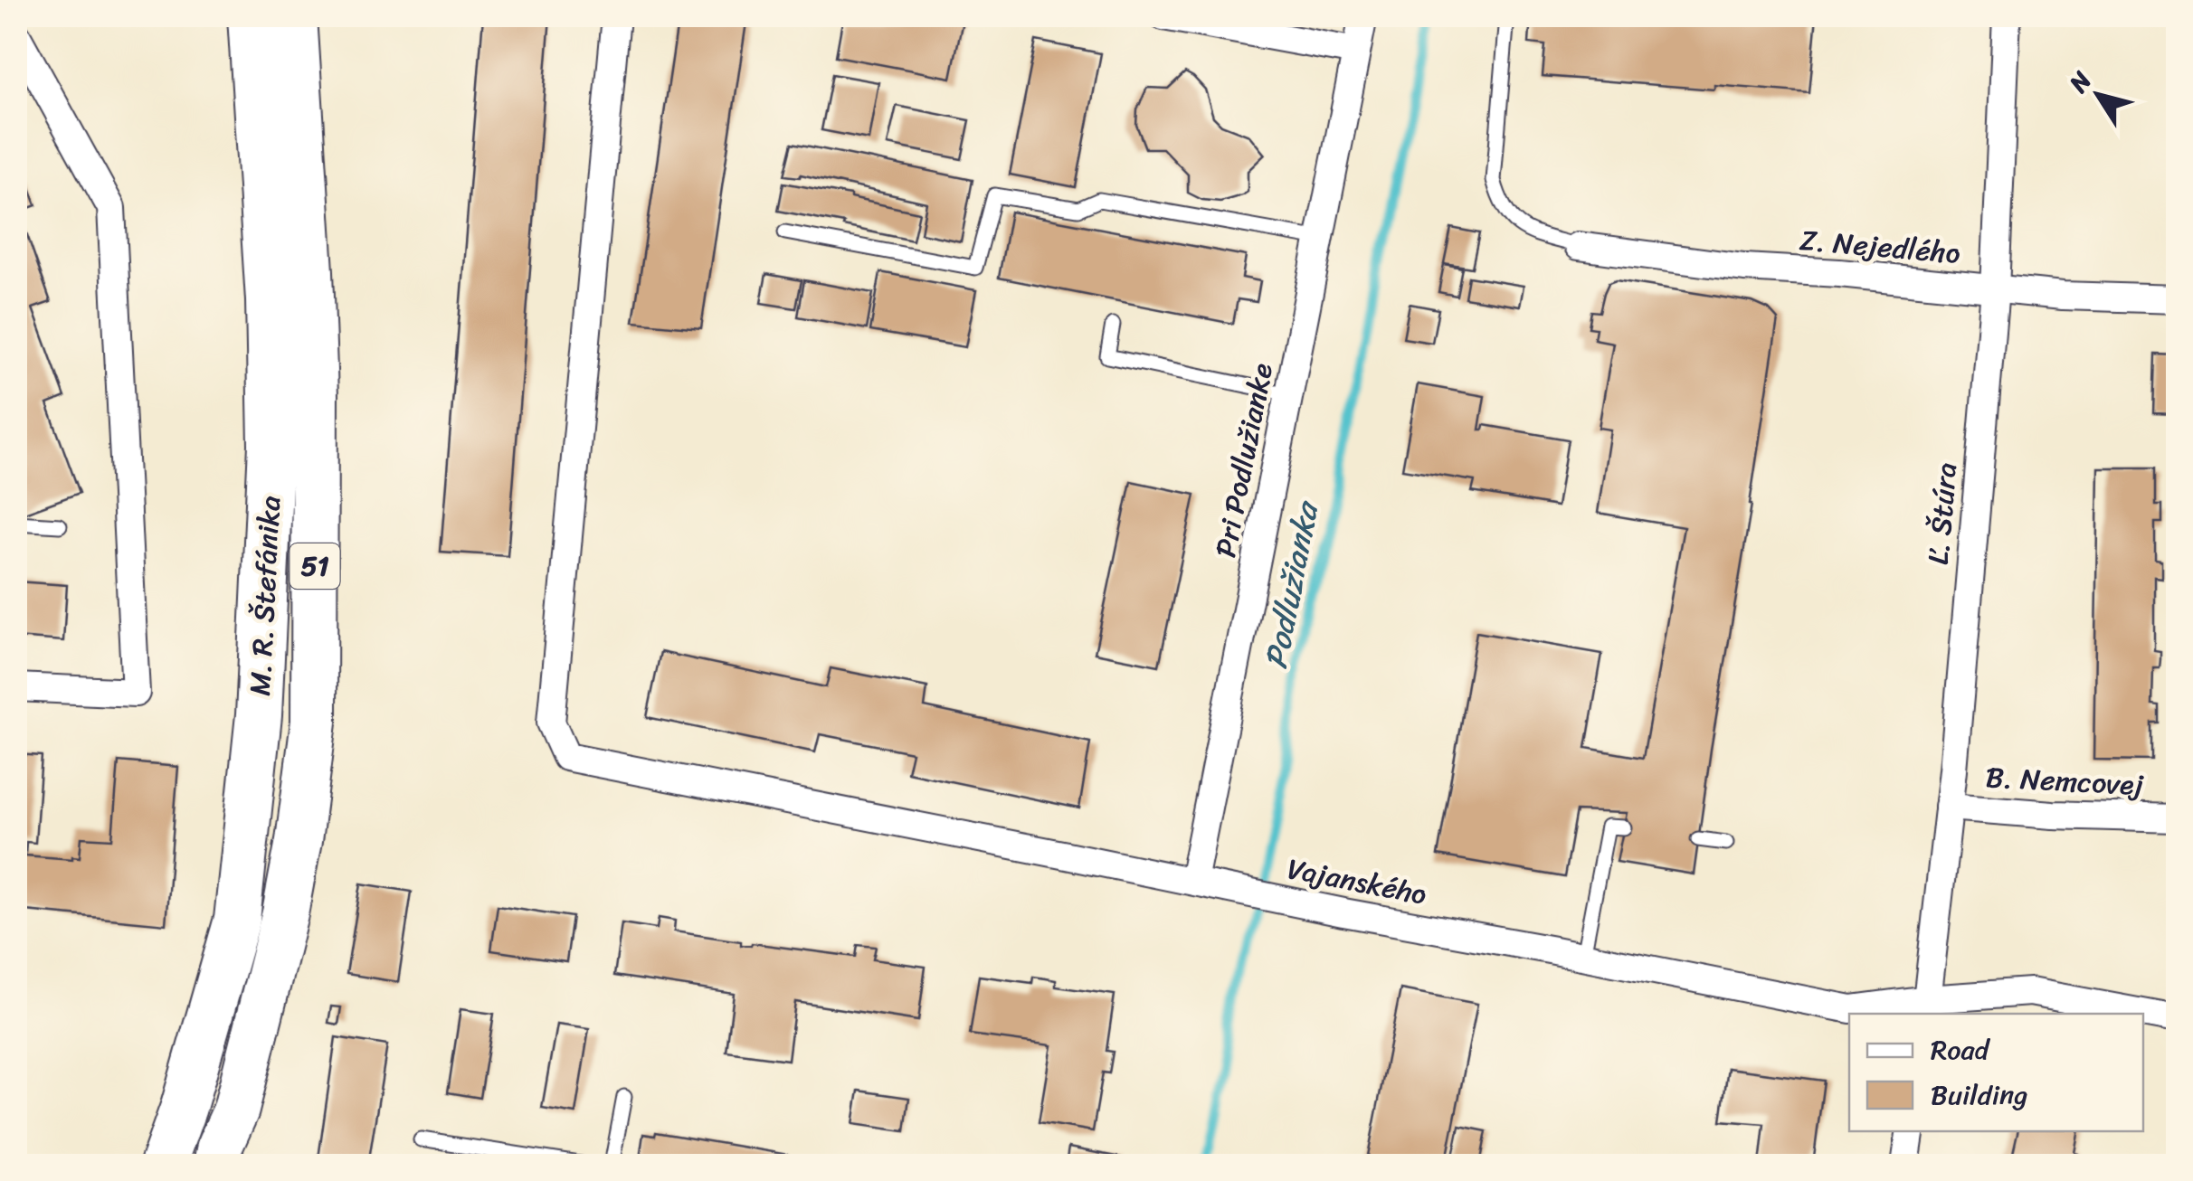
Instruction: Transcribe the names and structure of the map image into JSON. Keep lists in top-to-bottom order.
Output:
{
  "streets": {
    "main road": ["51", "M. R. Štefánika"],
    "street": [
      "Z. Nejedlého",
      "Pri Podlužianke",
      "Ľ. Štúra",
      "B. Nemcovej",
      "Vajanského"
    ]
  },
  "crossings": [
    ["Z. Nejedlého", "Ľ. Štúra"],
    ["Pri Podlužianke", "Vajanského"],
    ["Ľ. Štúra", "B. Nemcovej"],
    ["Ľ. Štúra", "Vajanského"]
  ],
  "water": ["Podlužianka"],
  "legend": ["Road", "Building"],
  "north": "top left"
}
